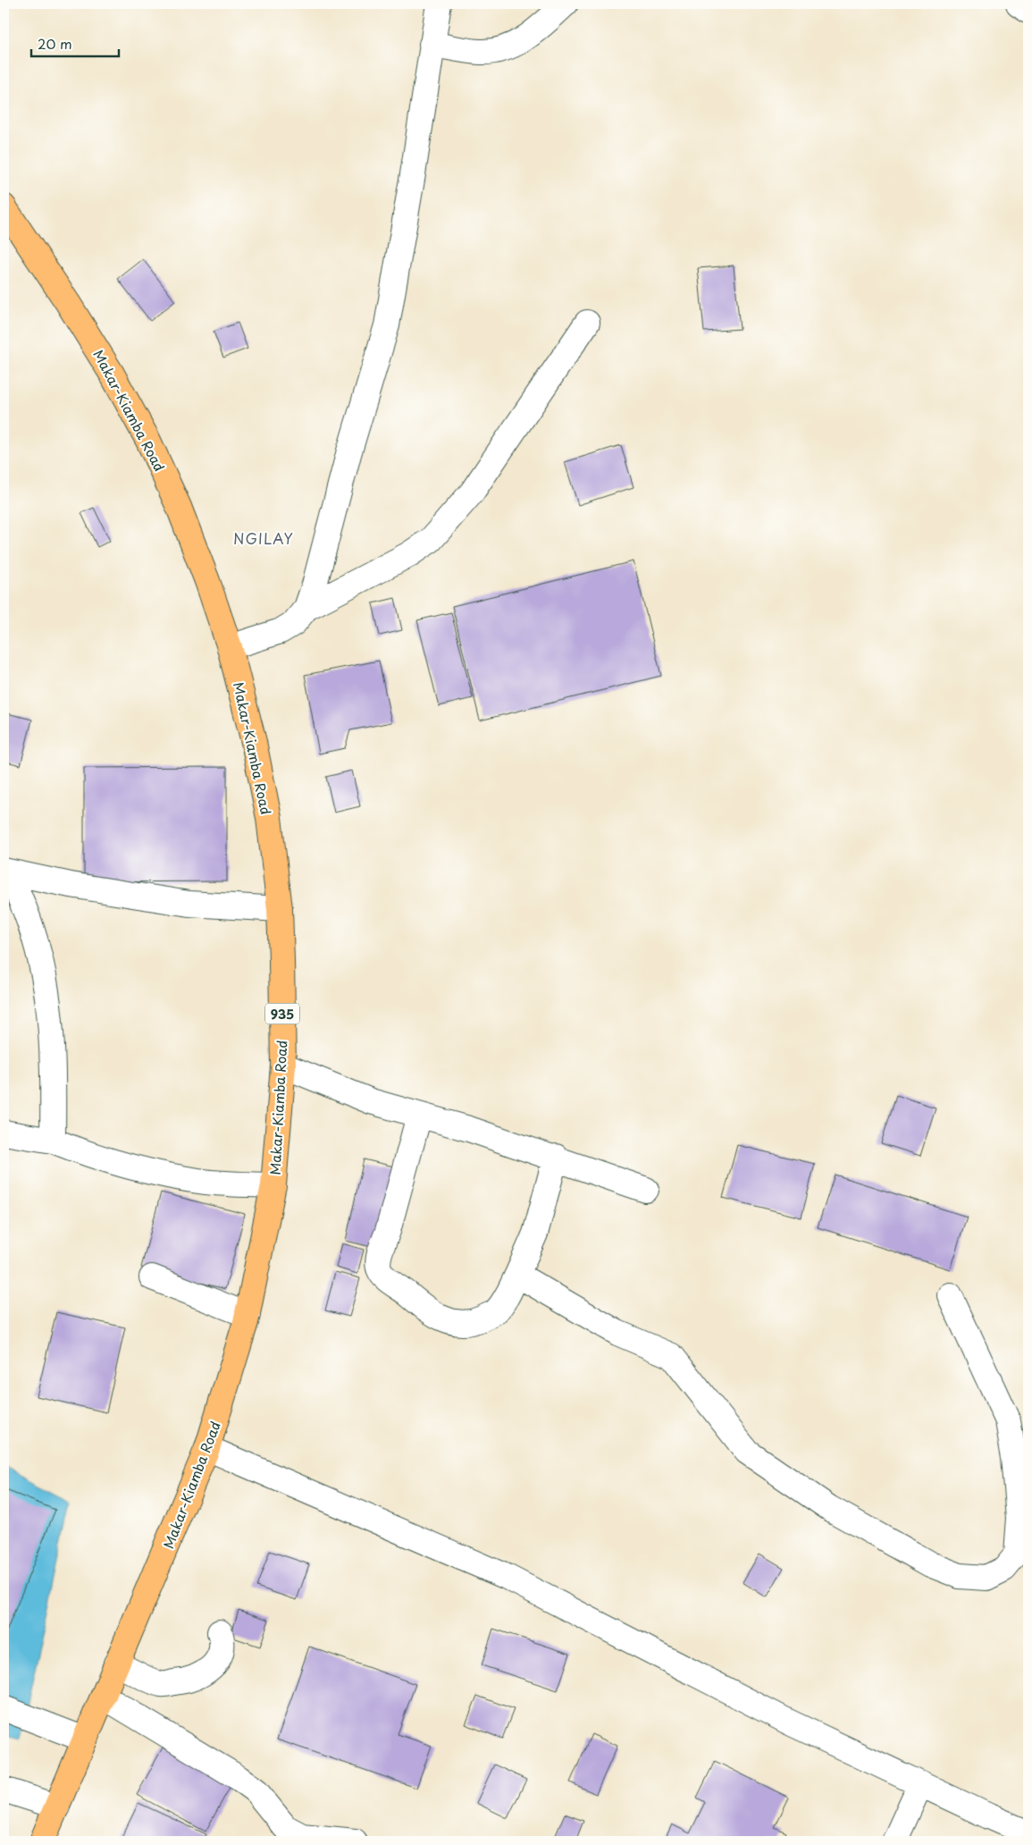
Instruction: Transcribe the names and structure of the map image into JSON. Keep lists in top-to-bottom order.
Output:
{
  "streets": {
    "main road": ["Makar-Kiamba Road", "935"]
  },
  "districts": ["NGILAY"],
  "scale_bar": "20 m"
}
